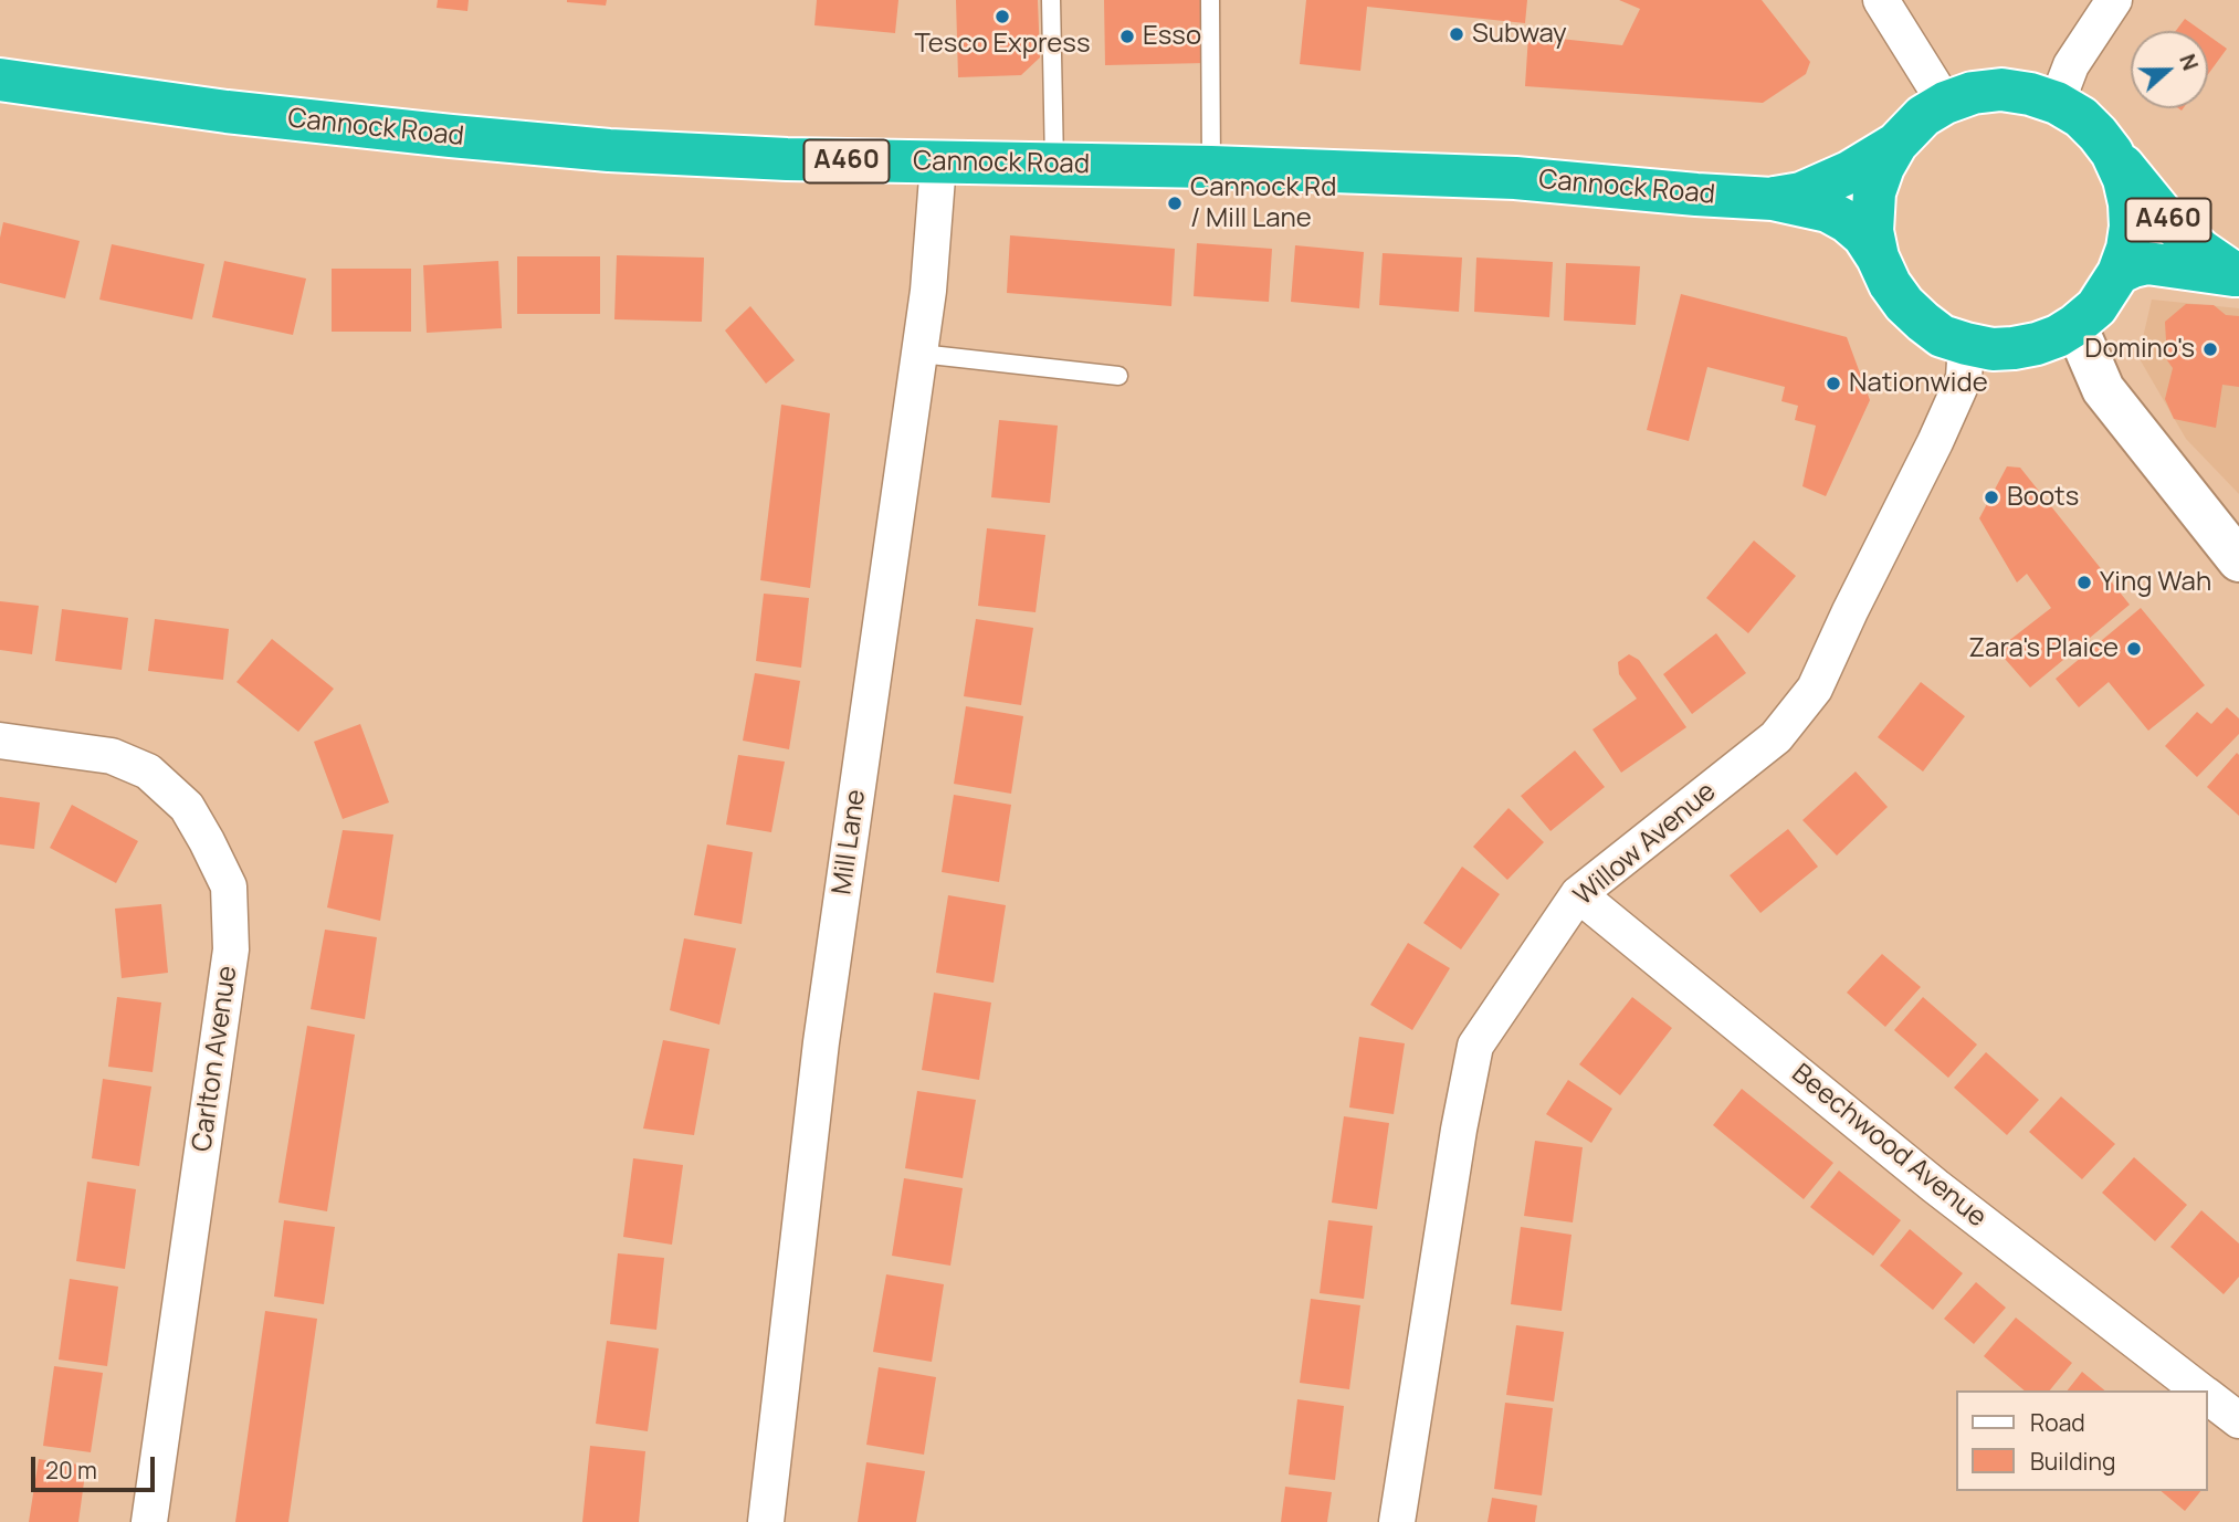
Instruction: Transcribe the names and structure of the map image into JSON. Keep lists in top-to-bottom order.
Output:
{
  "streets": {
    "highway": ["Cannock Road", "A460"],
    "street": [
      "Mill Lane",
      "Willow Avenue",
      "Carlton Avenue",
      "Beechwood Avenue"
    ]
  },
  "crossings": [
    ["Cannock Road", "A460"],
    ["Cannock Road", "Mill Lane"],
    ["A460", "Willow Avenue"],
    ["Willow Avenue", "Beechwood Avenue"]
  ],
  "places": [
    "Tesco Express",
    "Subway",
    "Esso",
    "Cannock Rd / Mill Lane",
    "Domino's",
    "Nationwide",
    "Boots",
    "Ying Wah",
    "Zara's Plaice"
  ],
  "legend": ["Road", "Building"],
  "scale_bar": "20 m",
  "north": "right"
}
